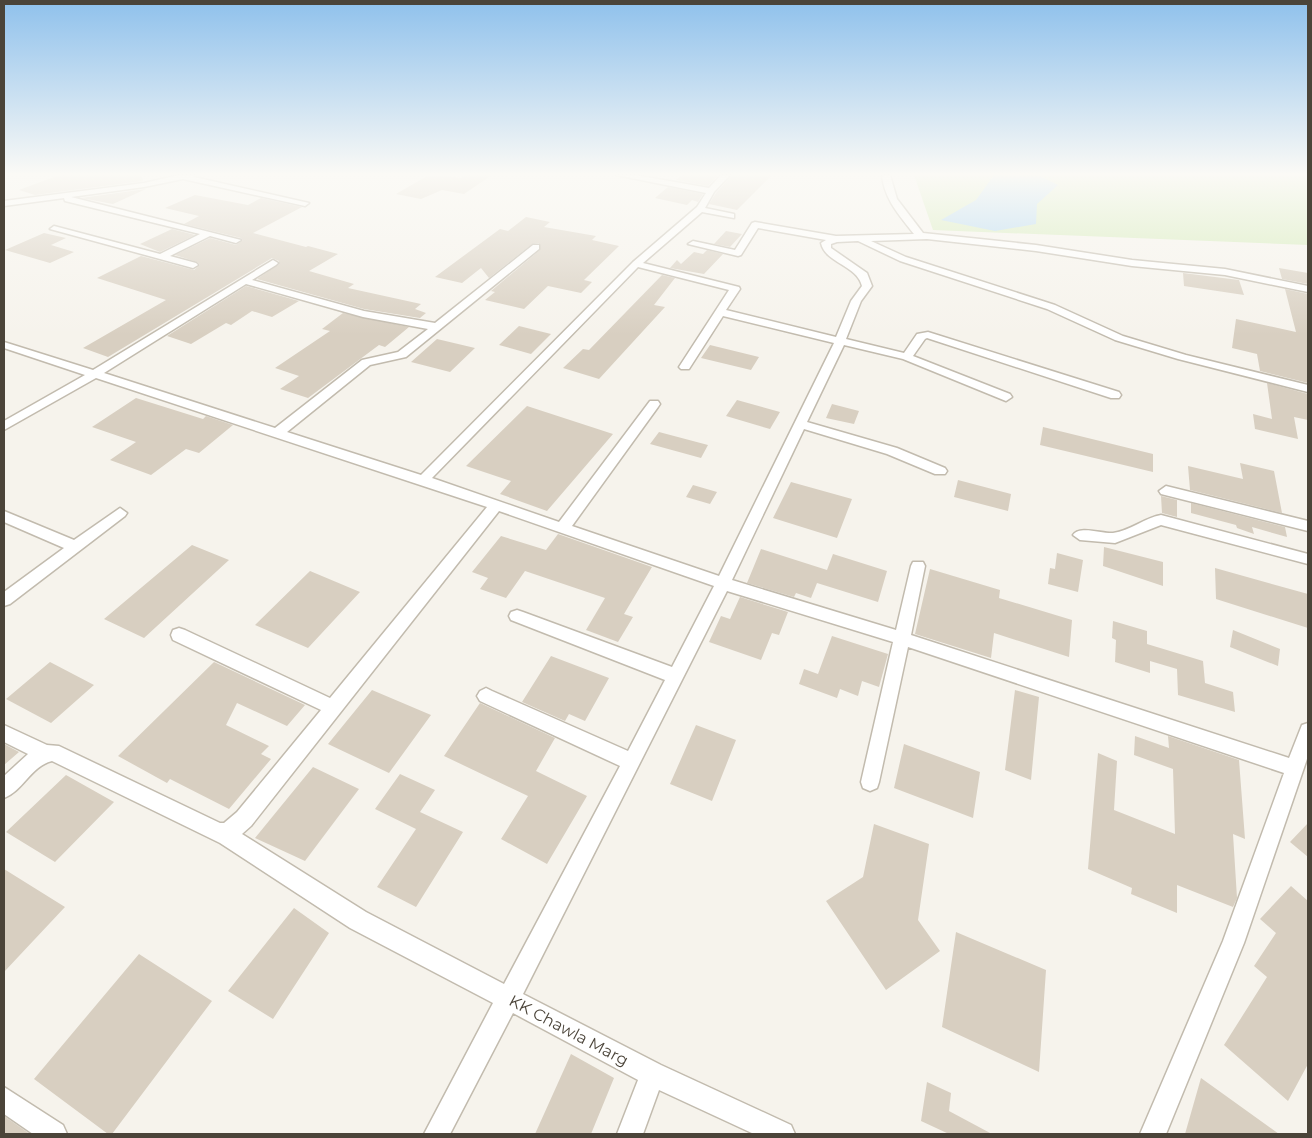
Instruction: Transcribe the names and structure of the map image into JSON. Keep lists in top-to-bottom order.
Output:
{
  "streets": {
    "street": ["KK Chawla Marg"]
  }
}
